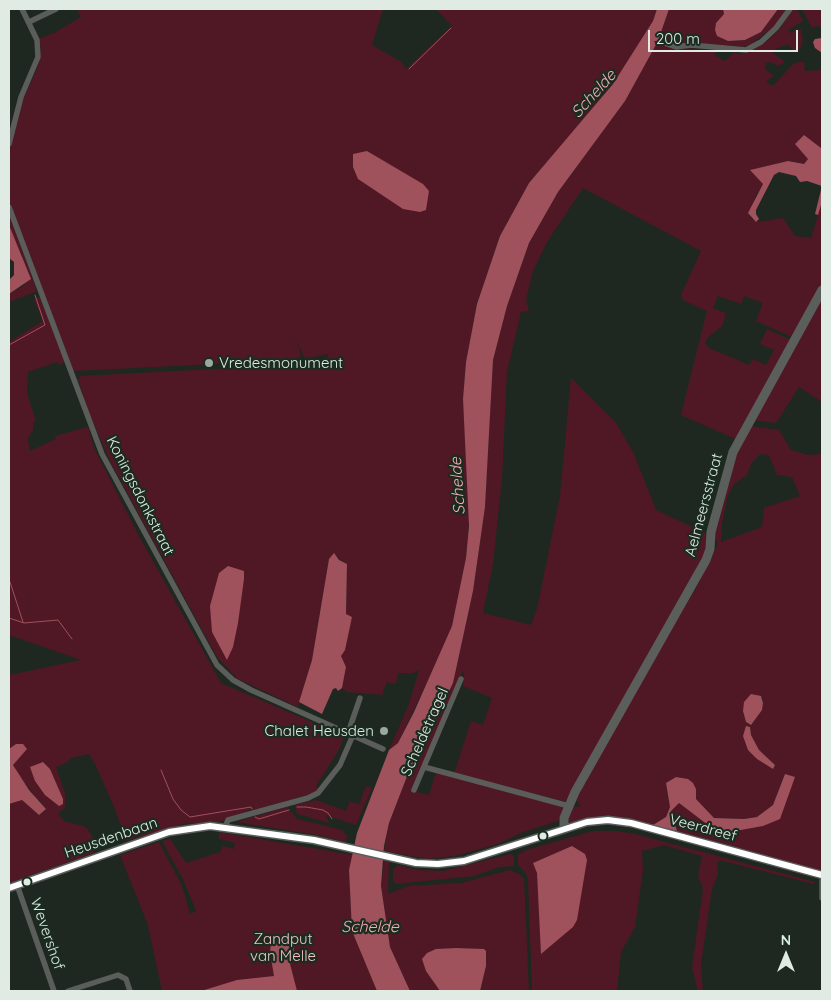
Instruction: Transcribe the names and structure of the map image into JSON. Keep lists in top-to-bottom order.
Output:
{
  "streets": {
    "main road": ["Aelmeersstraat", "Veerdreef", "Heusdenbaan"],
    "street": ["Koningsdonkstraat", "Scheldetragel", "Wevershof"]
  },
  "crossings": [
    ["Veerdreef", "Heusdenbaan"],
    ["Heusdenbaan", "Wevershof"]
  ],
  "water": ["Schelde"],
  "parks": ["Zandput van Melle"],
  "places": ["Vredesmonument", "Chalet Heusden"],
  "scale_bar": "200 m",
  "north": "top"
}
